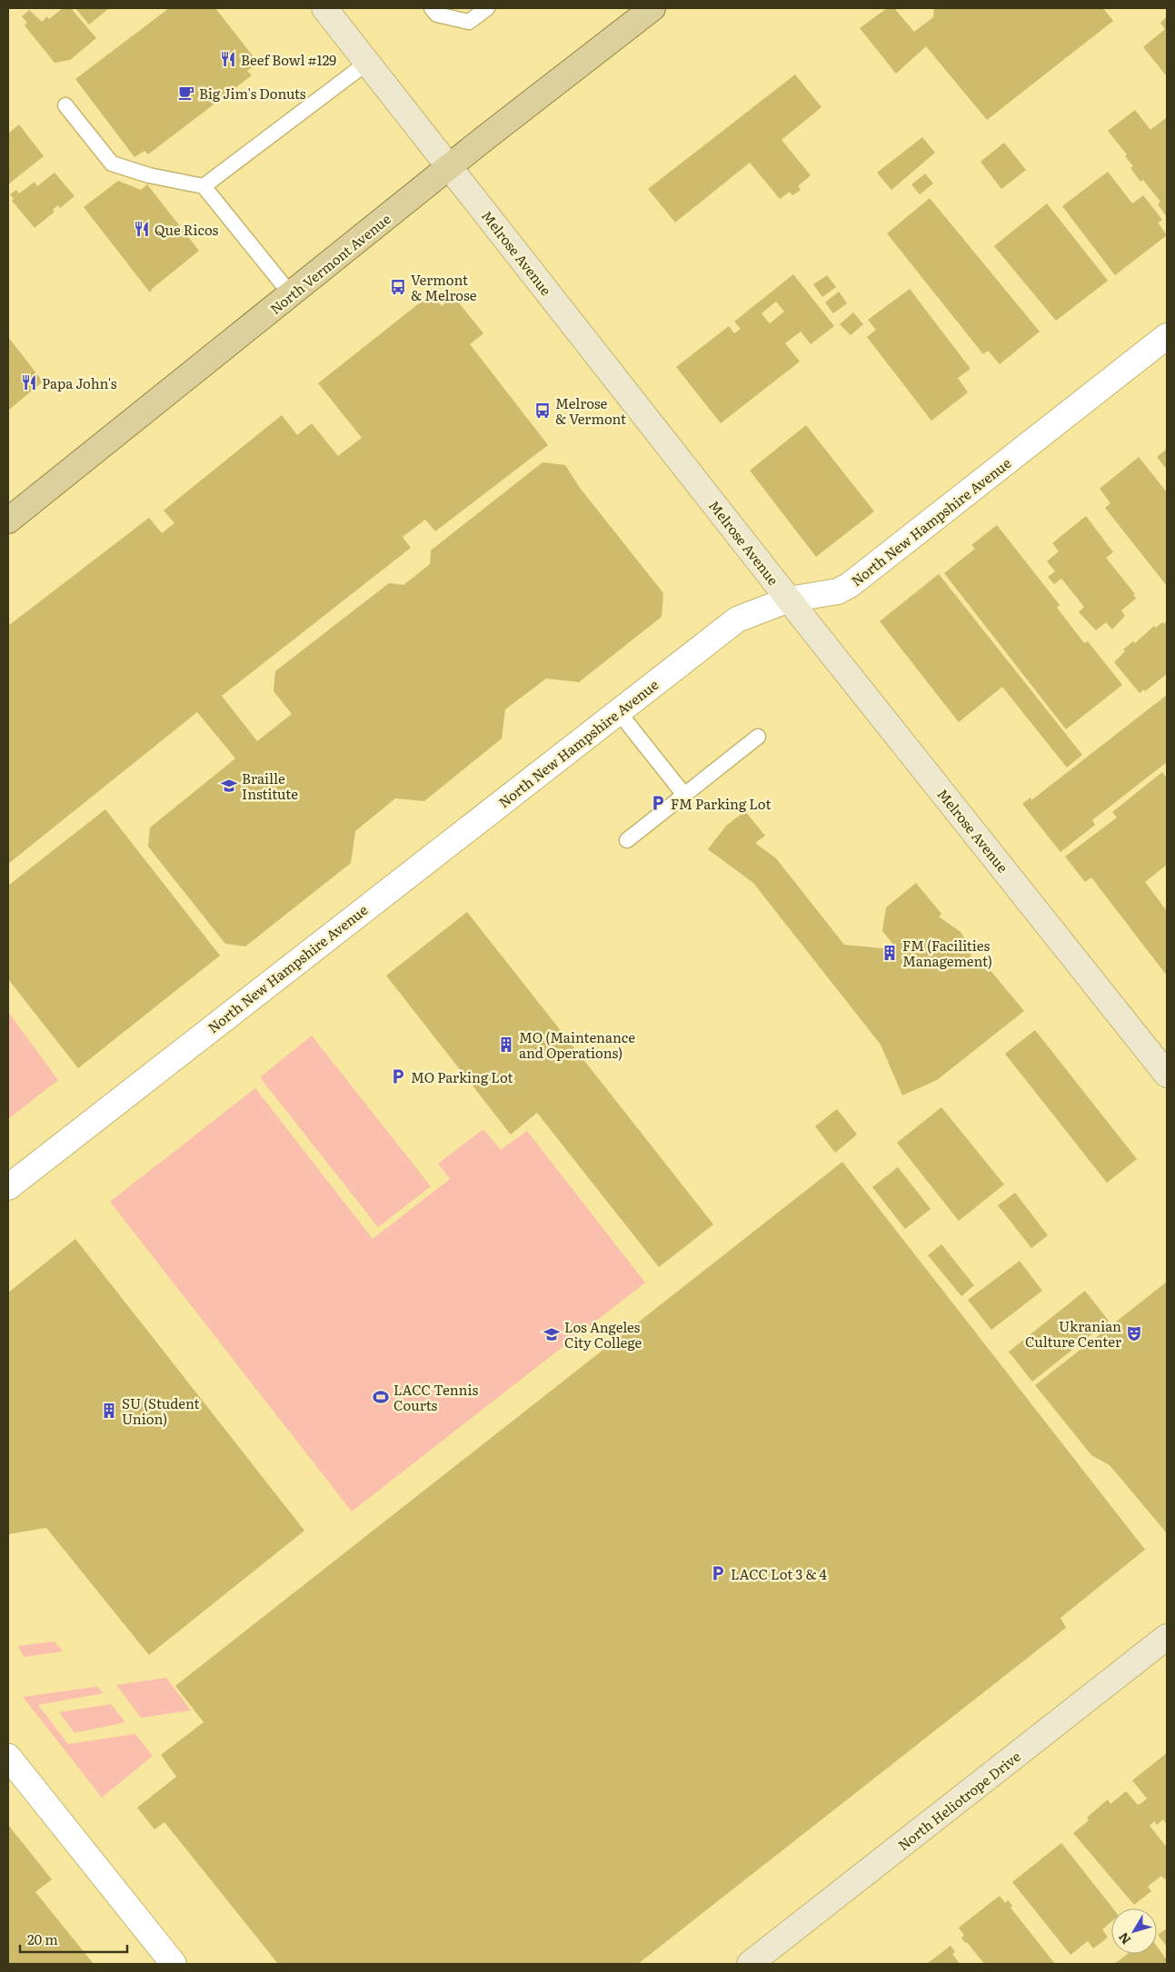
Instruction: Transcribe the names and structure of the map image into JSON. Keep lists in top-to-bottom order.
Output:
{
  "streets": {
    "main road": ["Melrose Avenue", "North Vermont Avenue", "North Heliotrope Drive"],
    "street": ["North New Hampshire Avenue"]
  },
  "crossings": [
    ["Melrose Avenue", "North Vermont Avenue"],
    ["Melrose Avenue", "North New Hampshire Avenue"]
  ],
  "places": {
    "restaurant": ["Beef Bowl #129", "Que Ricos", "Papa John's"],
    "cafe": ["Big Jim's Donuts"],
    "bus stop": ["Vermont & Melrose", "Melrose & Vermont"],
    "school or university": ["Braille Institute", "Los Angeles City College"],
    "parking": ["FM Parking Lot", "MO Parking Lot", "LACC Lot 3 & 4"],
    "building": ["FM (Facilities Management)", "MO (Maintenance and Operations)", "SU (Student Union)"],
    "theatre": ["Ukranian Culture Center"],
    "sports": ["LACC Tennis Courts"]
  },
  "scale_bar": "20 m",
  "north": "bottom left"
}
